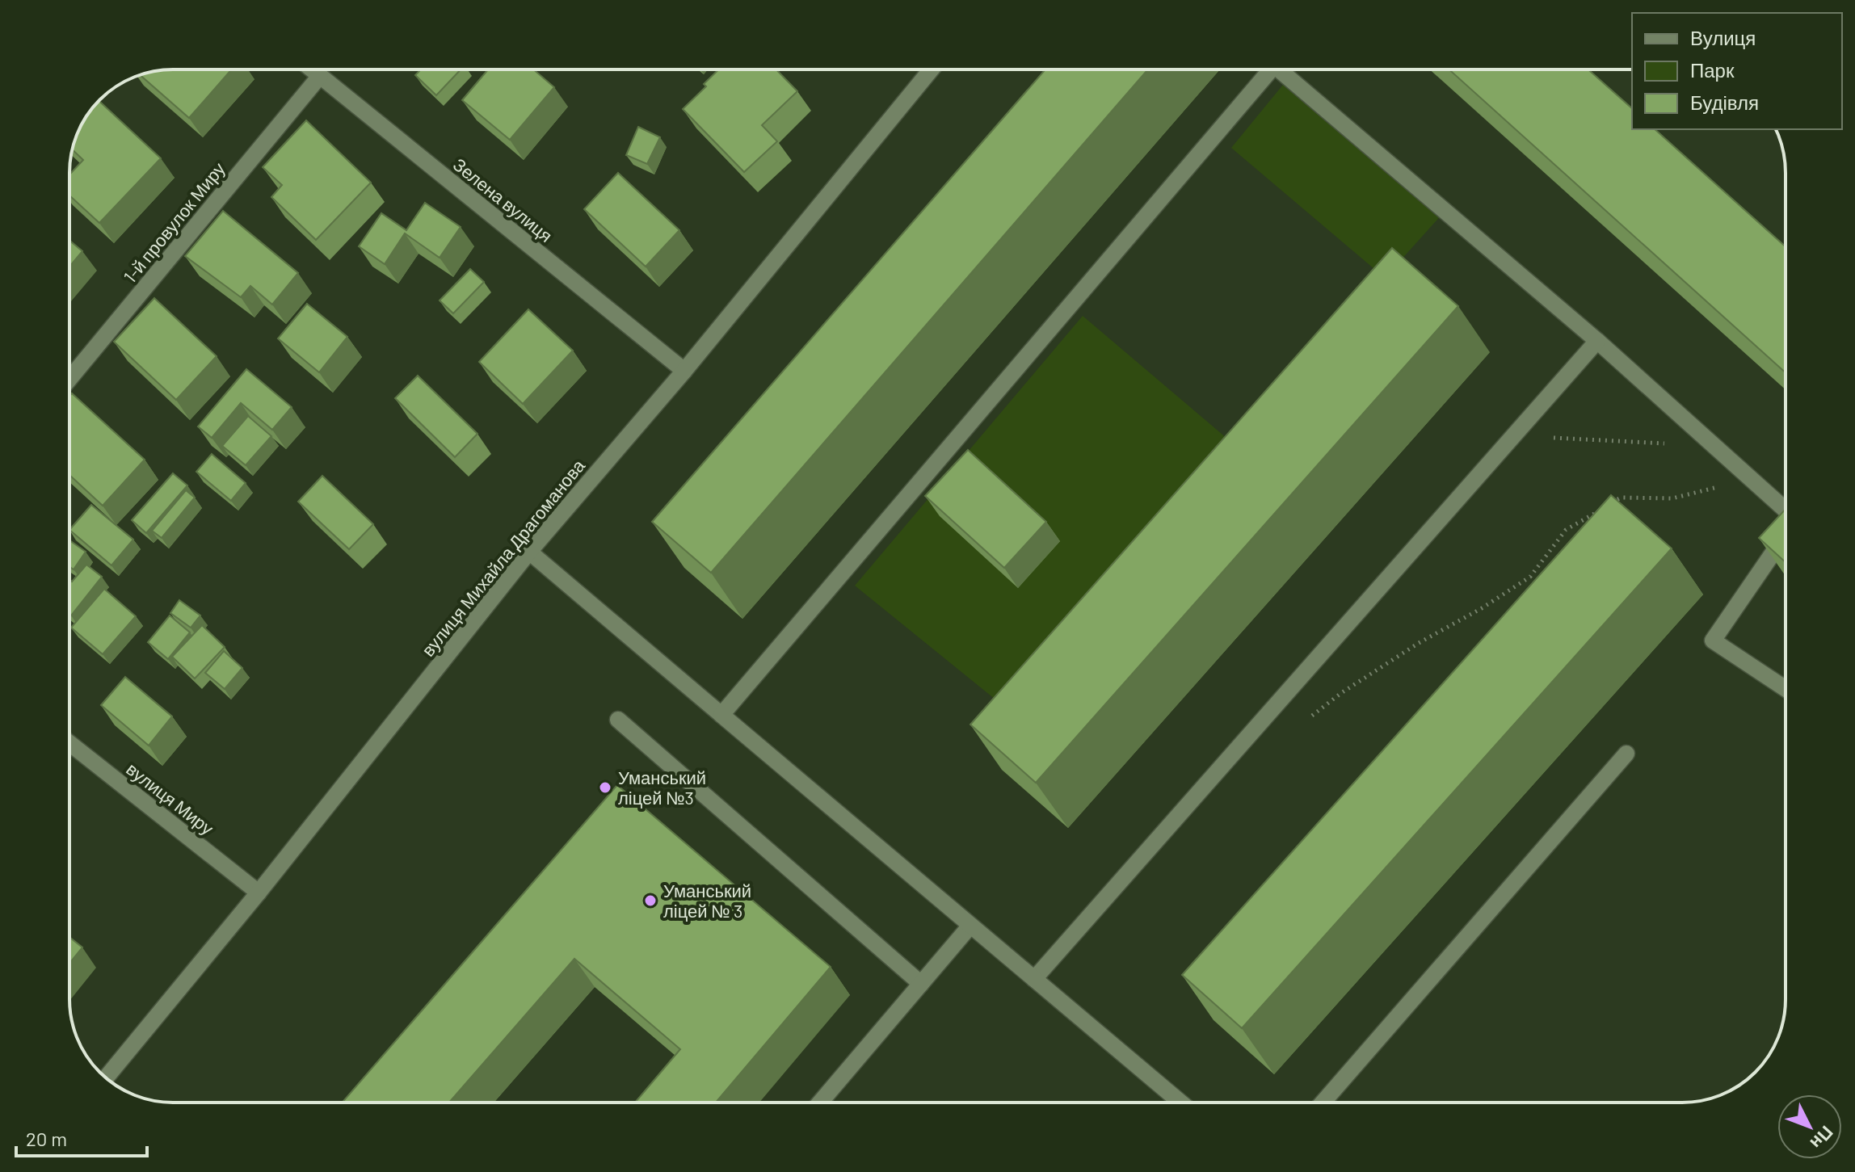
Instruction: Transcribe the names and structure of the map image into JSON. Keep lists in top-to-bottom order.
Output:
{
  "streets": {
    "street": [
      "Зелена вулиця",
      "1-й провулок Миру",
      "вулиця Михайла Драгоманова",
      "вулиця Миру"
    ]
  },
  "crossings": [
    ["Зелена вулиця", "1-й провулок Миру"],
    ["Зелена вулиця", "вулиця Михайла Драгоманова"],
    ["вулиця Михайла Драгоманова", "вулиця Миру"]
  ],
  "places": ["Уманський ліцей №3", "Уманський ліцей № 3"],
  "legend": ["Вулиця", "Парк", "Будівля"],
  "scale_bar": "20 m",
  "north": "bottom right"
}
